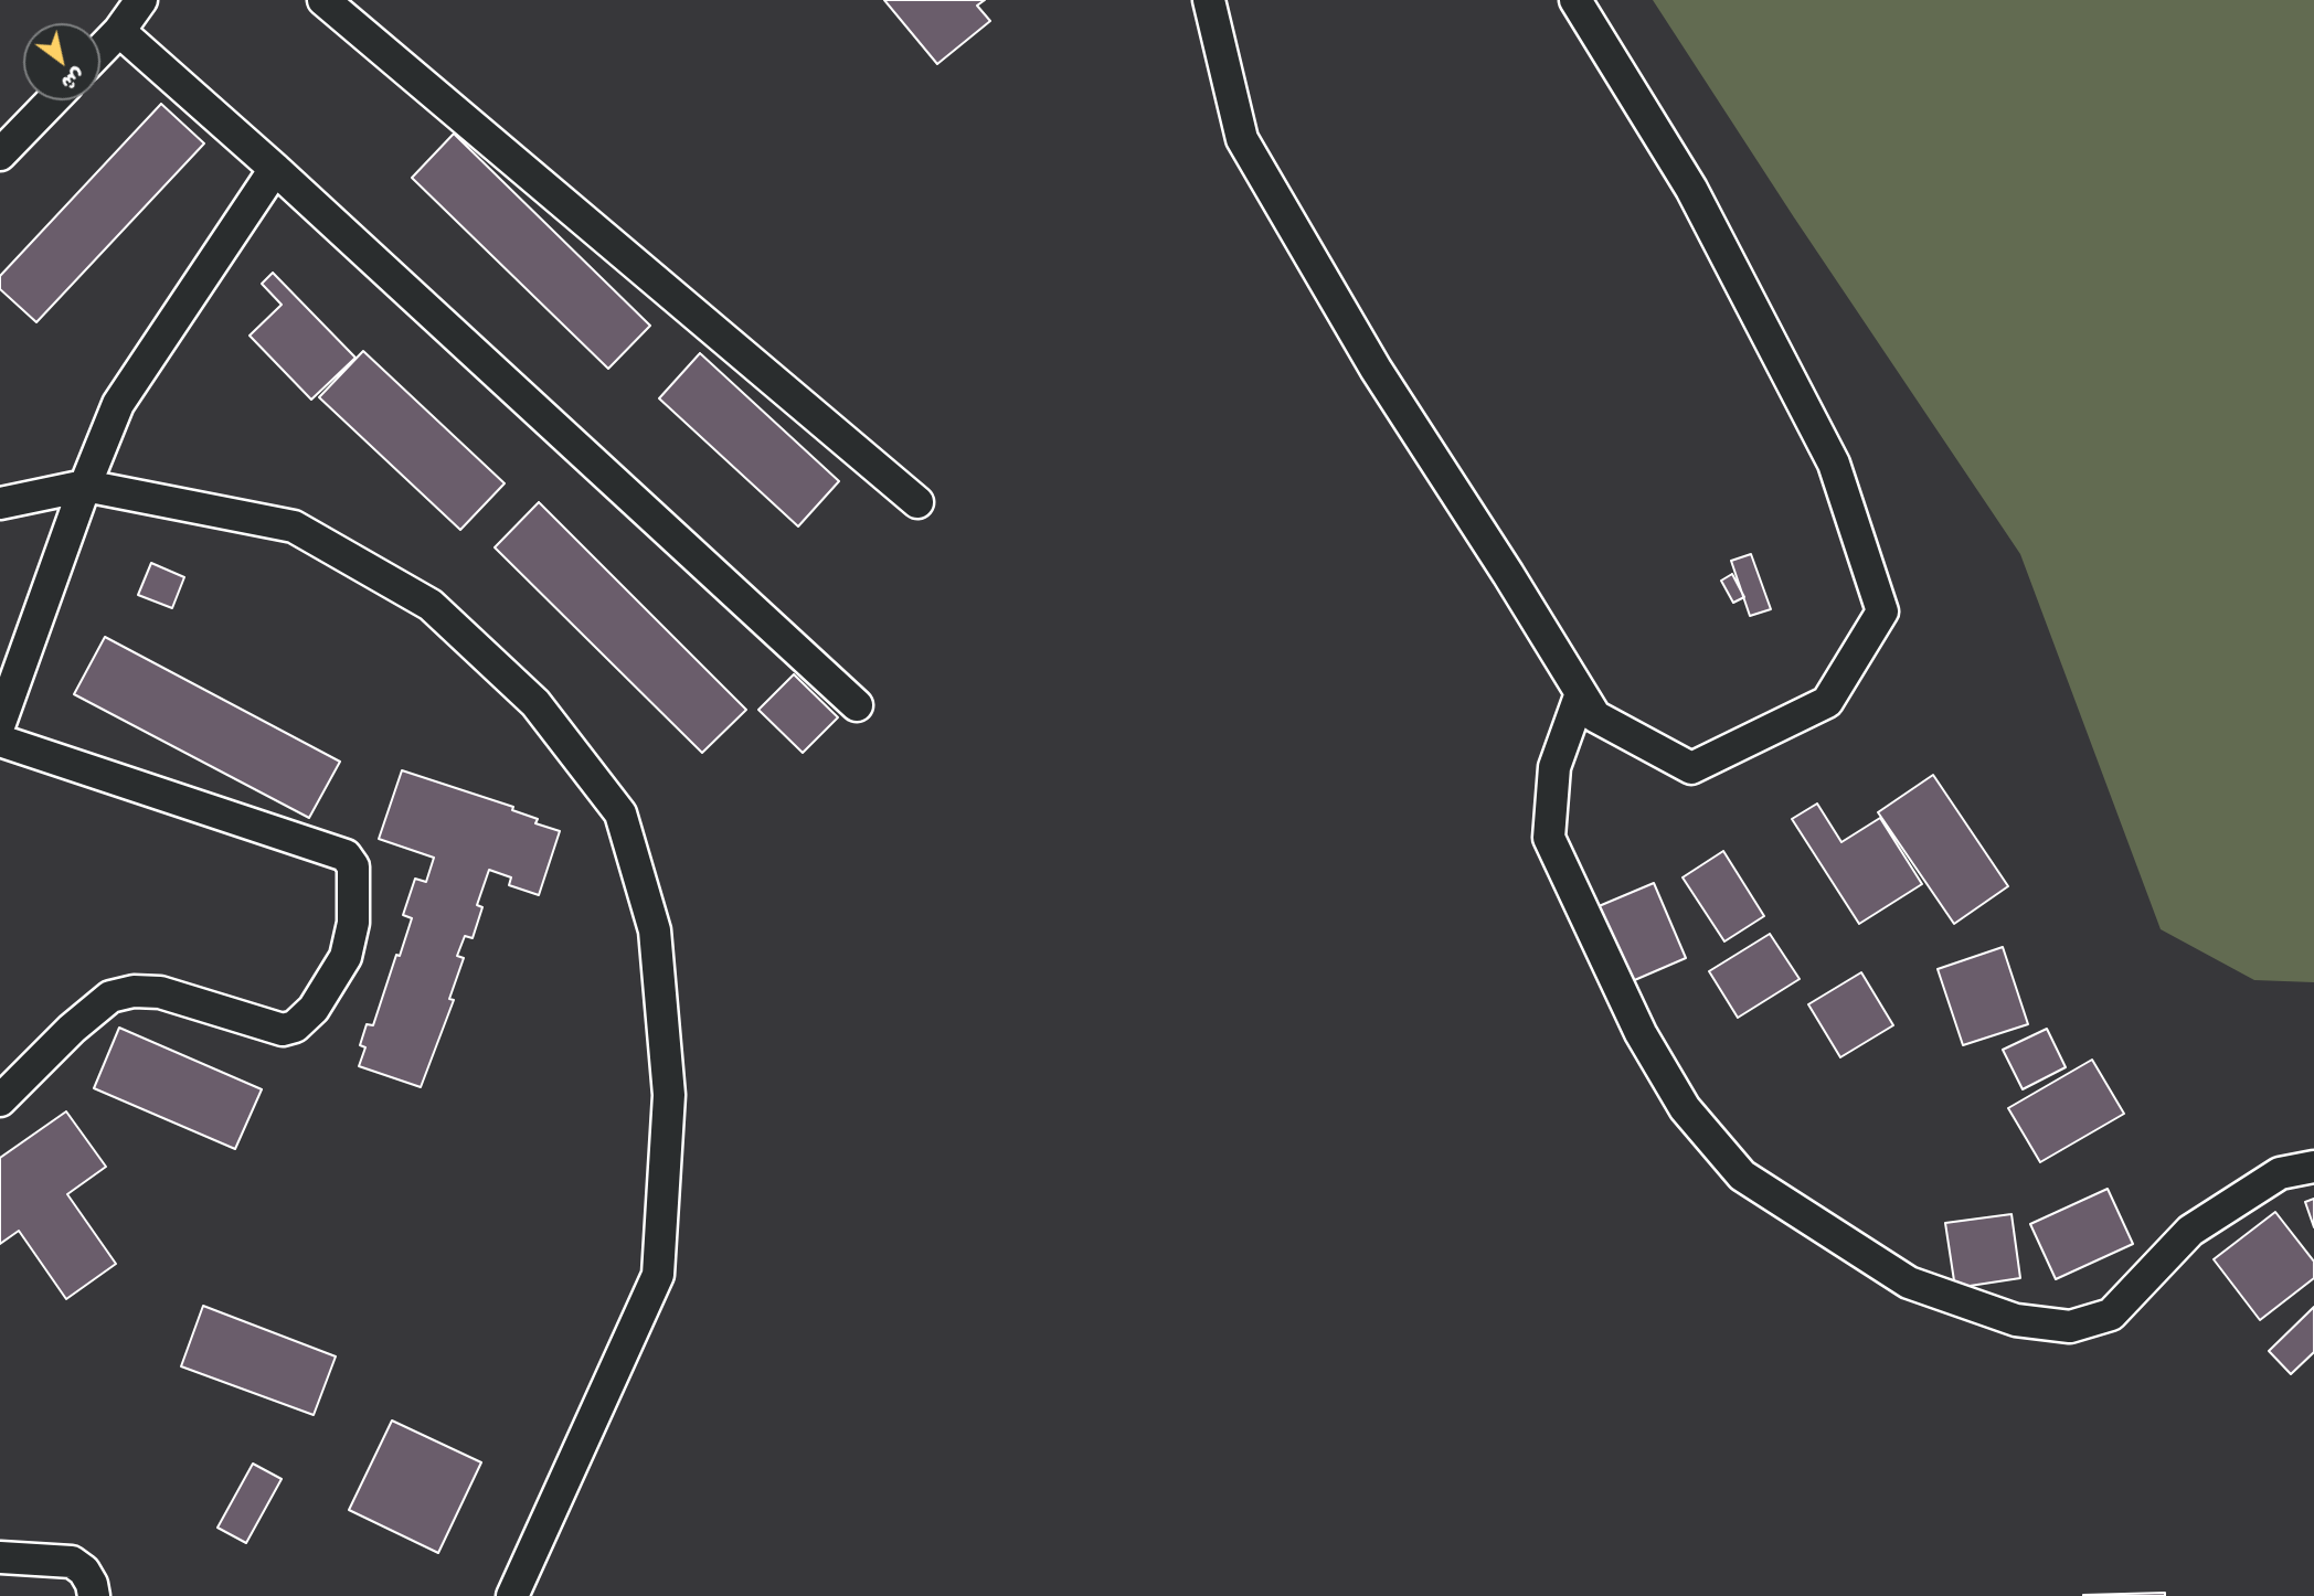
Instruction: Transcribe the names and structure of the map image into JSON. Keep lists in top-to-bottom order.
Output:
{
  "north": "bottom right"
}
